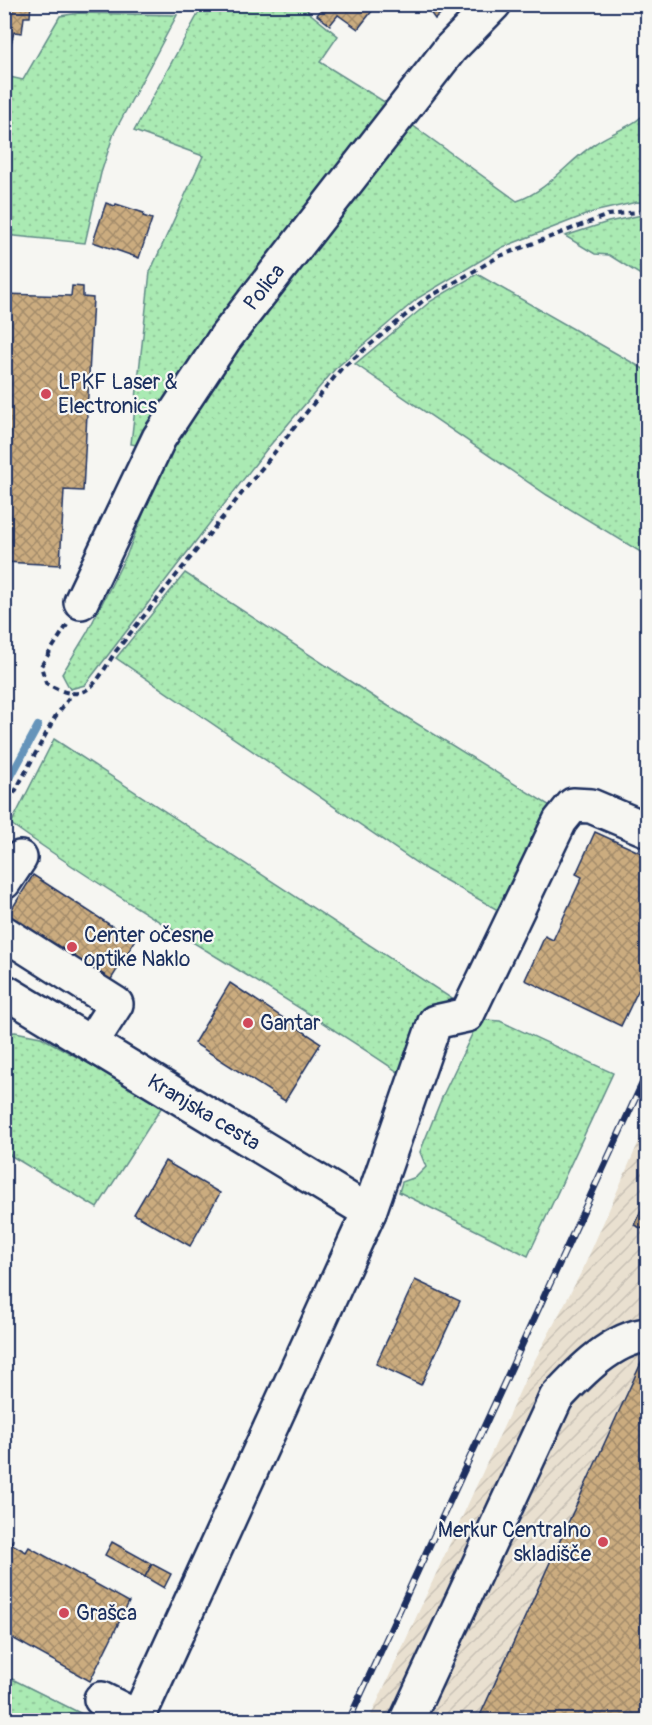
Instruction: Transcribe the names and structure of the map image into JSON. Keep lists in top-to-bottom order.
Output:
{
  "streets": {
    "street": ["Polica", "Kranjska cesta"]
  },
  "places": [
    "LPKF Laser & Electronics",
    "Center očesne optike Naklo",
    "Gantar",
    "Merkur Centralno skladišče",
    "Grašca"
  ]
}
